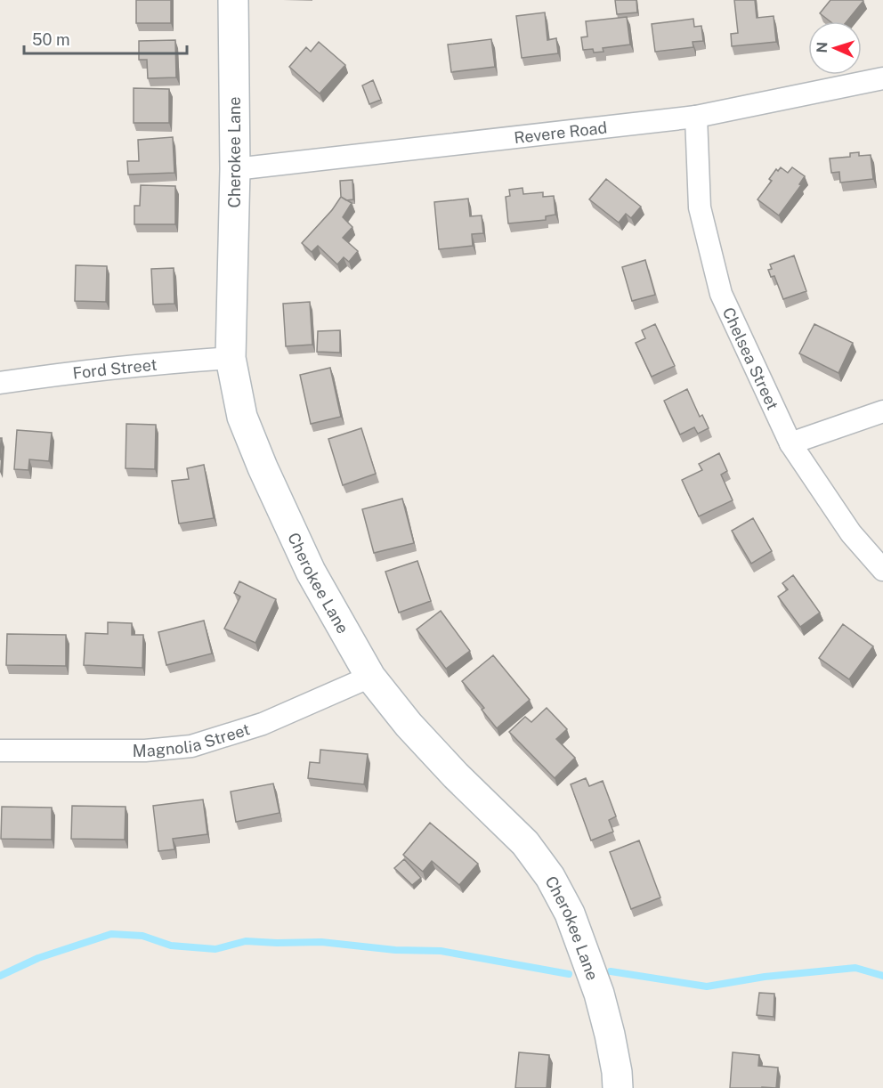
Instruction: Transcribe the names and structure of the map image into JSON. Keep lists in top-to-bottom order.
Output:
{
  "streets": {
    "street": [
      "Revere Road",
      "Cherokee Lane",
      "Chelsea Street",
      "Ford Street",
      "Magnolia Street"
    ]
  },
  "crossings": [
    ["Revere Road", "Cherokee Lane"],
    ["Revere Road", "Chelsea Street"],
    ["Cherokee Lane", "Ford Street"],
    ["Cherokee Lane", "Magnolia Street"]
  ],
  "scale_bar": "50 m",
  "north": "left"
}
